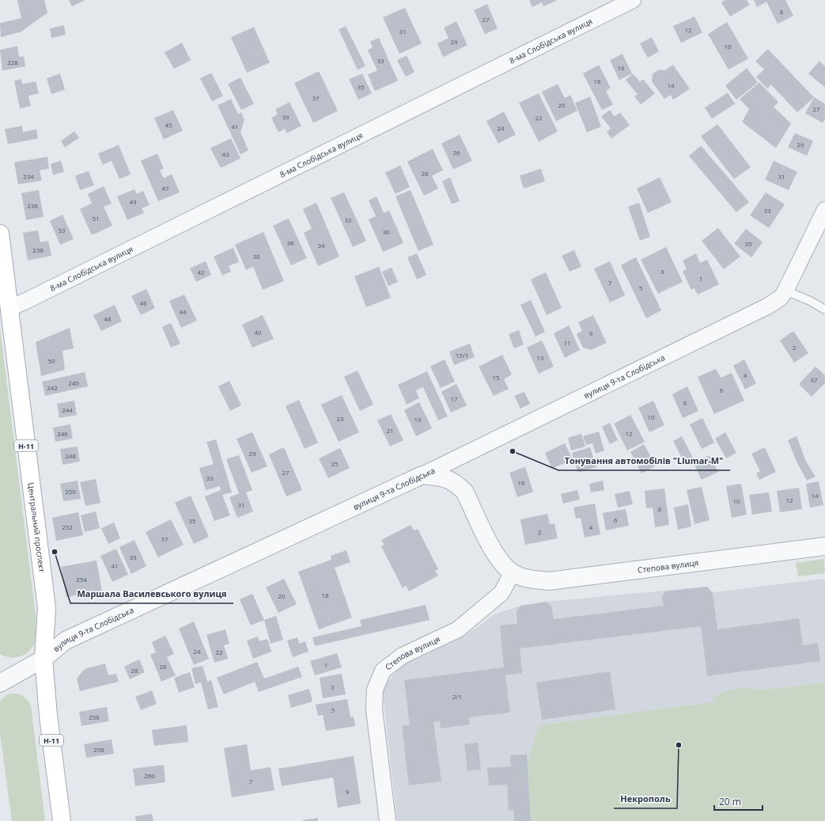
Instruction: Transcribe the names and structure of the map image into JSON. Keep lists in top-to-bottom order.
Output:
{
  "streets": {
    "main road": ["Н-11", "Центральний проспект"],
    "street": ["8-ма Слобідська вулиця", "вулиця 9-та Слобідська", "Степова вулиця"]
  },
  "crossings": [
    ["8-ма Слобідська вулиця", "Центральний проспект"],
    ["вулиця 9-та Слобідська", "Центральний проспект"],
    ["вулиця 9-та Слобідська", "Степова вулиця"]
  ],
  "places": ["Тонування автомобілів \"Llumar-M\"", "Маршала Василевського вулиця", "Некрополь"],
  "house_numbers": [
    "8",
    "27",
    "12",
    "31",
    "29",
    "10",
    "33",
    "228",
    "16",
    "18",
    "14",
    "35",
    "37",
    "20",
    "27",
    "39",
    "22",
    "45",
    "41",
    "24",
    "29",
    "26",
    "43",
    "28",
    "234",
    "31",
    "47",
    "49",
    "236",
    "33",
    "51",
    "32",
    "53",
    "30",
    "36",
    "35",
    "34",
    "238",
    "38",
    "3",
    "42",
    "1",
    "7",
    "5",
    "46",
    "44",
    "48",
    "40",
    "9",
    "11",
    "2",
    "15/1",
    "13",
    "50",
    "4",
    "15",
    "37",
    "240",
    "242",
    "6",
    "17",
    "8",
    "244",
    "10",
    "23",
    "19",
    "21",
    "246",
    "12",
    "29",
    "248",
    "25",
    "27",
    "33",
    "16",
    "250",
    "14",
    "12",
    "10",
    "31",
    "8",
    "6",
    "35",
    "252",
    "4",
    "2",
    "37",
    "39",
    "41",
    "254",
    "18",
    "20",
    "24",
    "22",
    "1",
    "26",
    "28",
    "3",
    "2/1",
    "5",
    "256",
    "258",
    "260",
    "7",
    "9"
  ],
  "scale_bar": "20 m"
}
